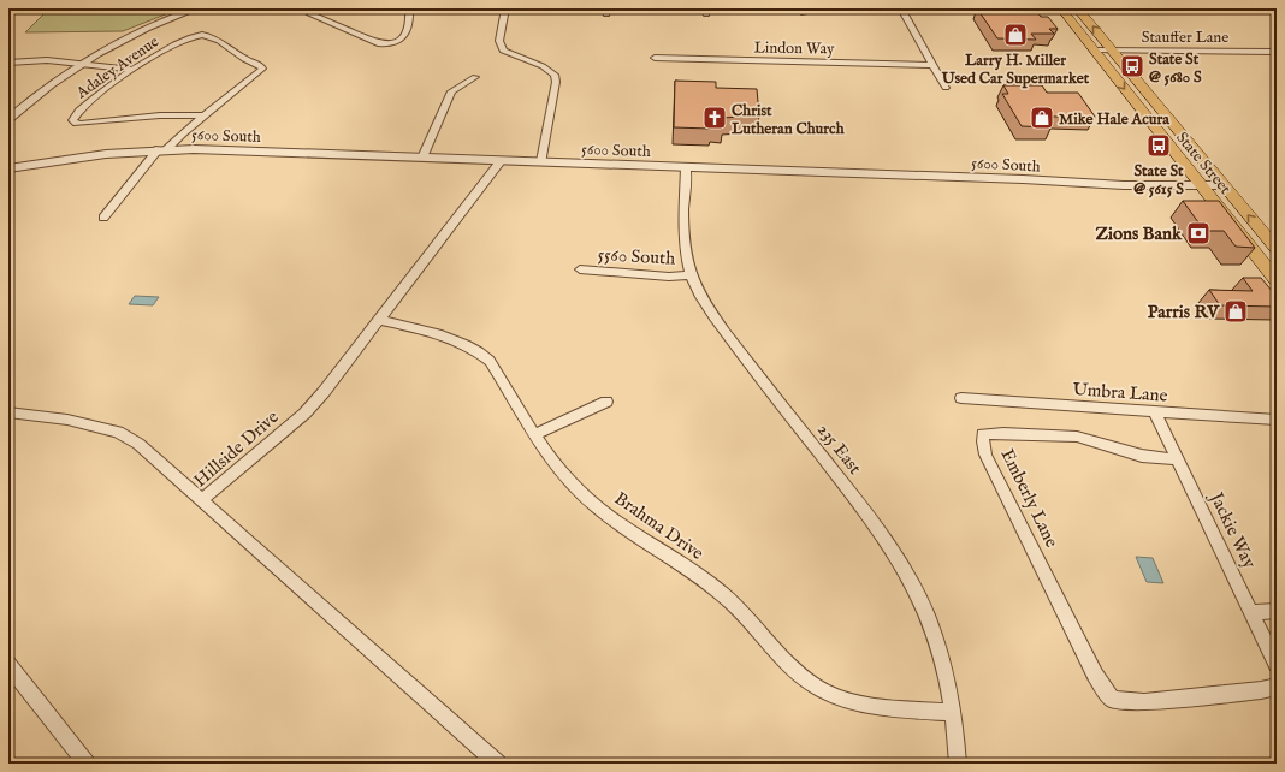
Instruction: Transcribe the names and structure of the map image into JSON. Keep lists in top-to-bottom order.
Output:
{
  "streets": {
    "main road": ["State Street"],
    "street": [
      "Stauffer Lane",
      "Lindon Way",
      "Adaley Avenue",
      "5600 South",
      "5560 South",
      "Umbra Lane",
      "Hillside Drive",
      "235 East",
      "Emberly Lane",
      "Brahma Drive",
      "Jackie Way"
    ]
  },
  "crossings": [
    ["Stauffer Lane", "State Street"],
    ["5600 South", "State Street"],
    ["5600 South", "Hillside Drive"],
    ["5600 South", "235 East"],
    ["5560 South", "235 East"],
    ["Umbra Lane", "Jackie Way"],
    ["Hillside Drive", "Brahma Drive"],
    ["235 East", "Brahma Drive"],
    ["Emberly Lane", "Jackie Way"]
  ],
  "places": {
    "shop": ["Larry H. Miller Used Car Supermarket", "Mike Hale Acura", "Parris RV"],
    "bus stop": ["State St @ 5680 S", "State St @ 5615 S"],
    "church": ["Christ Lutheran Church"],
    "bank": ["Zions Bank"]
  }
}
